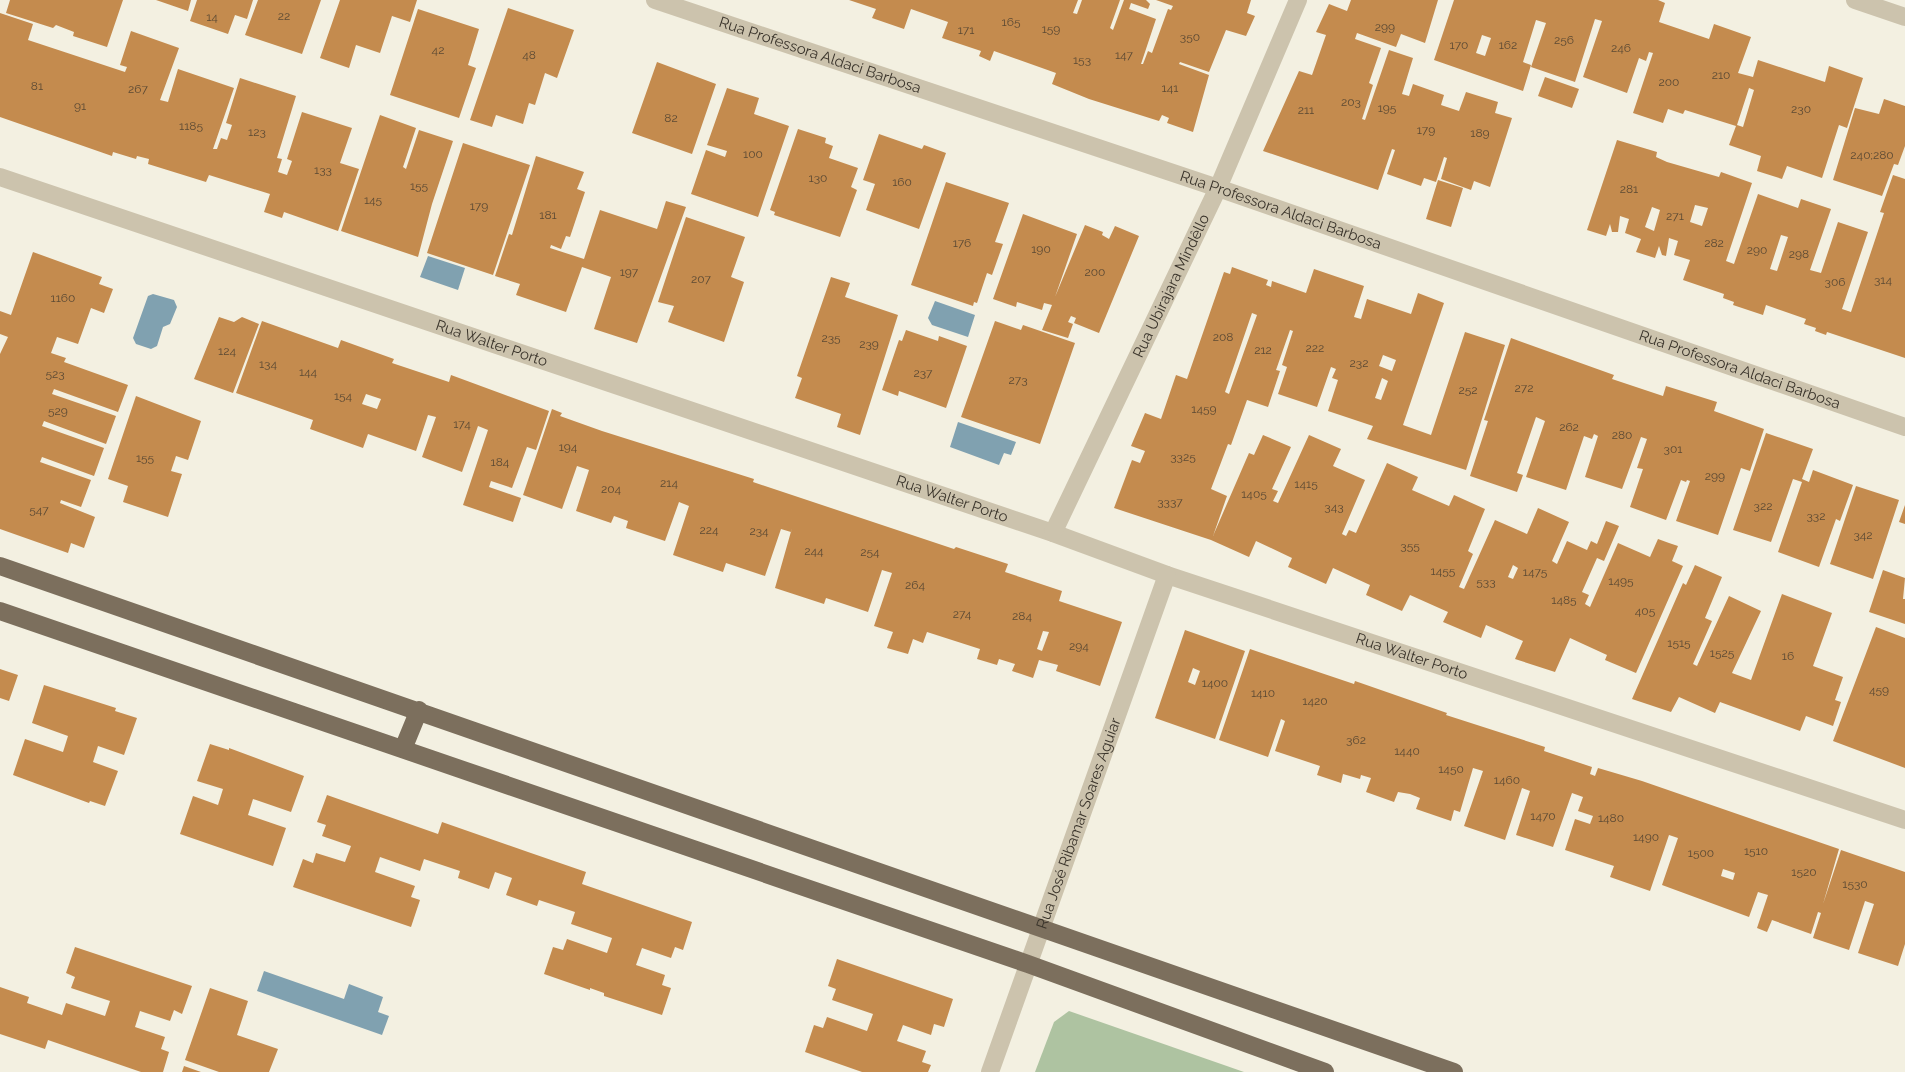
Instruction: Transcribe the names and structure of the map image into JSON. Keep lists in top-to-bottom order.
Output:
{
  "streets": {
    "street": [
      "Rua Professora Aldaci Barbosa",
      "Rua Ubirajara Mindêllo",
      "Rua Walter Porto",
      "Rua José Ribamar Soares Aguiar"
    ]
  },
  "crossings": [
    ["Rua Professora Aldaci Barbosa", "Rua Ubirajara Mindêllo"],
    ["Rua Ubirajara Mindêllo", "Rua Walter Porto"],
    ["Rua Walter Porto", "Rua José Ribamar Soares Aguiar"]
  ],
  "house_numbers": [
    "22",
    "14",
    "165",
    "299",
    "159",
    "171",
    "350",
    "256",
    "170",
    "162",
    "246",
    "42",
    "48",
    "147",
    "153",
    "210",
    "200",
    "81",
    "141",
    "267",
    "203",
    "91",
    "195",
    "230",
    "211",
    "82",
    "1185",
    "179",
    "123",
    "189",
    "100",
    "240;280",
    "133",
    "130",
    "160",
    "155",
    "281",
    "145",
    "179",
    "181",
    "271",
    "176",
    "282",
    "190",
    "290",
    "298",
    "197",
    "200",
    "207",
    "314",
    "306",
    "1160",
    "208",
    "235",
    "239",
    "222",
    "212",
    "124",
    "232",
    "134",
    "144",
    "237",
    "523",
    "273",
    "272",
    "252",
    "154",
    "1459",
    "529",
    "174",
    "262",
    "280",
    "194",
    "301",
    "3325",
    "155",
    "184",
    "299",
    "214",
    "1415",
    "204",
    "1405",
    "3337",
    "322",
    "343",
    "547",
    "332",
    "224",
    "234",
    "342",
    "355",
    "244",
    "254",
    "1455",
    "1475",
    "1495",
    "533",
    "264",
    "1485",
    "405",
    "274",
    "284",
    "1515",
    "294",
    "1525",
    "16",
    "1400",
    "459",
    "1410",
    "1420",
    "362",
    "1440",
    "1450",
    "1460",
    "1470",
    "1480",
    "1490",
    "1510",
    "1500",
    "1520",
    "1530"
  ]
}
